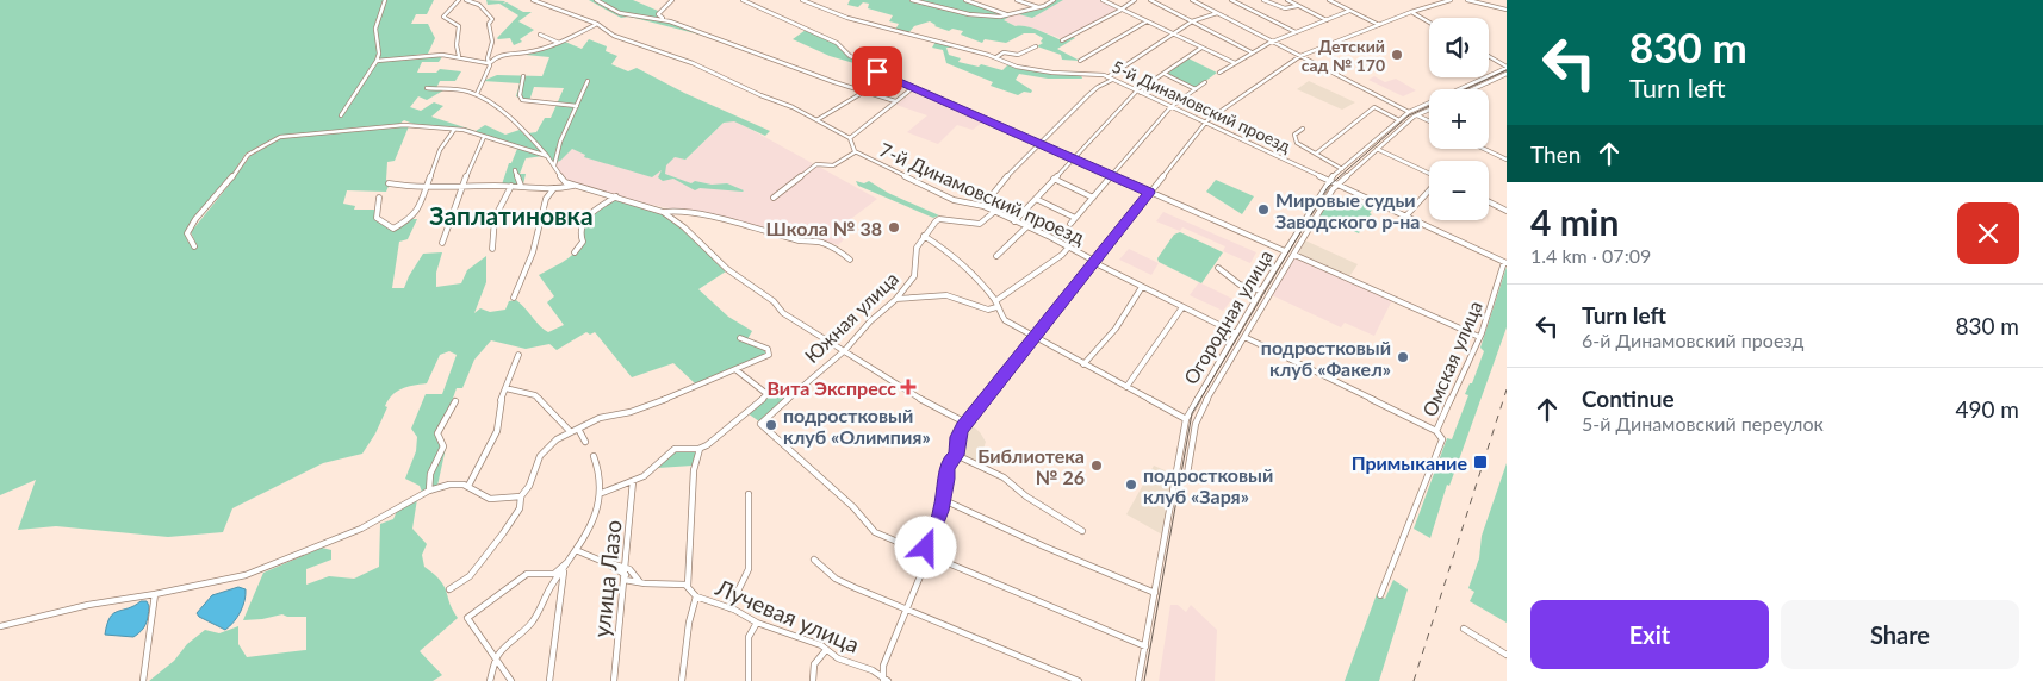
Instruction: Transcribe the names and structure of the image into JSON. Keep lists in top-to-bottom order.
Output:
{
  "streets": {
    "street": [
      "5-й Динамовский проезд",
      "7-й Динамовский проезд",
      "Южная улица",
      "Огородная улица",
      "Омская улица",
      "улица Лазо",
      "Лучевая улица"
    ]
  },
  "crossings": [
    ["5-й Динамовский проезд", "Огородная улица"],
    ["5-й Динамовский проезд", "Омская улица"],
    ["7-й Динамовский проезд", "Южная улица"],
    ["7-й Динамовский проезд", "Огородная улица"],
    ["улица Лазо", "Лучевая улица"]
  ],
  "districts": ["Заплатиновка"],
  "places": {
    "other": [
      "Детский сад № 170",
      "Мировые судьи Заводского р-на",
      "Школа № 38",
      "подростковый клуб «Факел»",
      "подростковый клуб «Олимпия»",
      "Библиотека № 26",
      "подростковый клуб «Заря»"
    ],
    "health": ["Вита Экспресс"],
    "transit": ["Примыкание"]
  },
  "page": {
    "turn": ["830 m", "Turn left"],
    "map_buttons": ["+", "−"],
    "then": "Then",
    "heading": ["4 min", "1.4 km · 07:09"],
    "list": [
      {
        "name": "Turn left",
        "note": "6-й Динамовский проезд",
        "value": "830 m"
      },
      {
        "name": "Continue",
        "note": "5-й Динамовский переулок",
        "value": "490 m"
      }
    ],
    "buttons": ["Exit", "Share"]
  }
}
